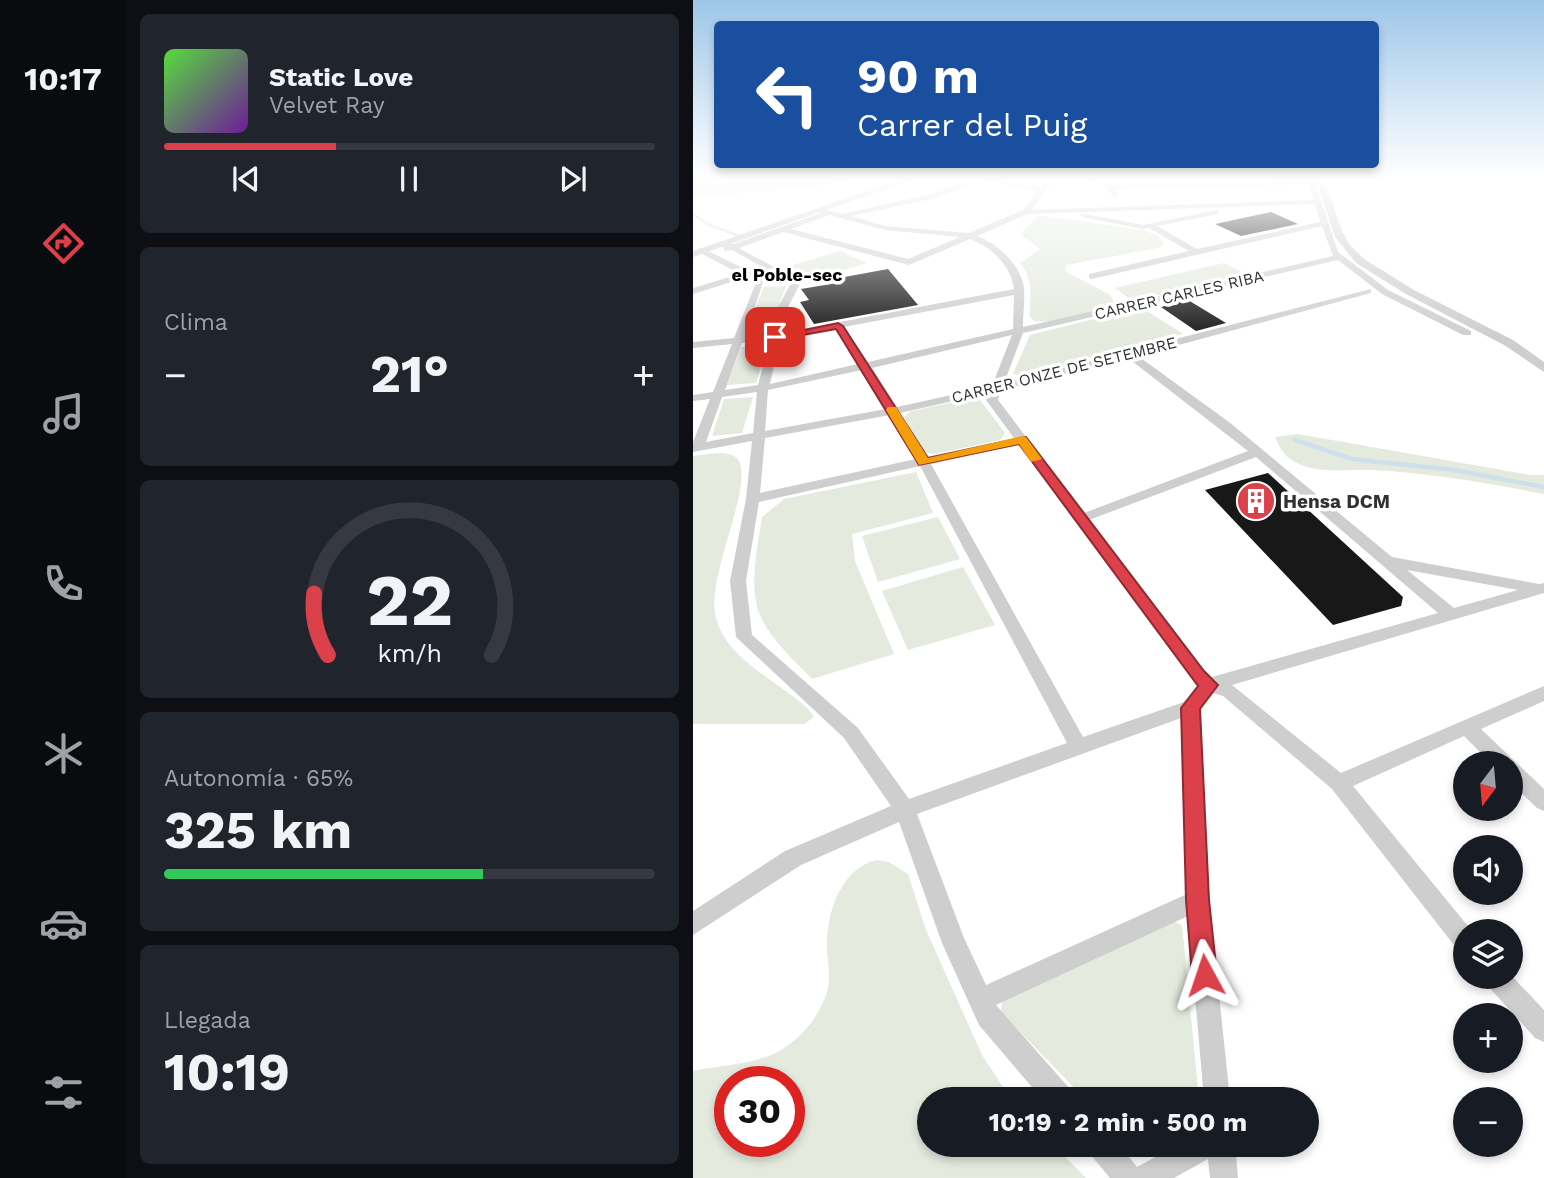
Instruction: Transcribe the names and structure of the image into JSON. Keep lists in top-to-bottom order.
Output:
{
  "streets": {
    "street": ["CARRER CARLES RIBA", "CARRER ONZE DE SETEMBRE"]
  },
  "districts": ["el Poble-sec"],
  "places": {
    "building": ["Hensa DCM"]
  },
  "north": "bottom",
  "page": {
    "tabs": "10:17",
    "turn": ["90 m", "Carrer del Puig"],
    "song": ["Static Love", "Velvet Ray"],
    "tile": [
      "Clima",
      ["Autonomía · 65%", "325 km"],
      ["Llegada", "10:19"]
    ],
    "heat": ["−", "21°", "+"],
    "map_buttons": ["+", "−"],
    "limit": "30",
    "trip": "10:19 · 2 min · 500 m",
    "gauge": ["22", "km/h"]
  }
}
